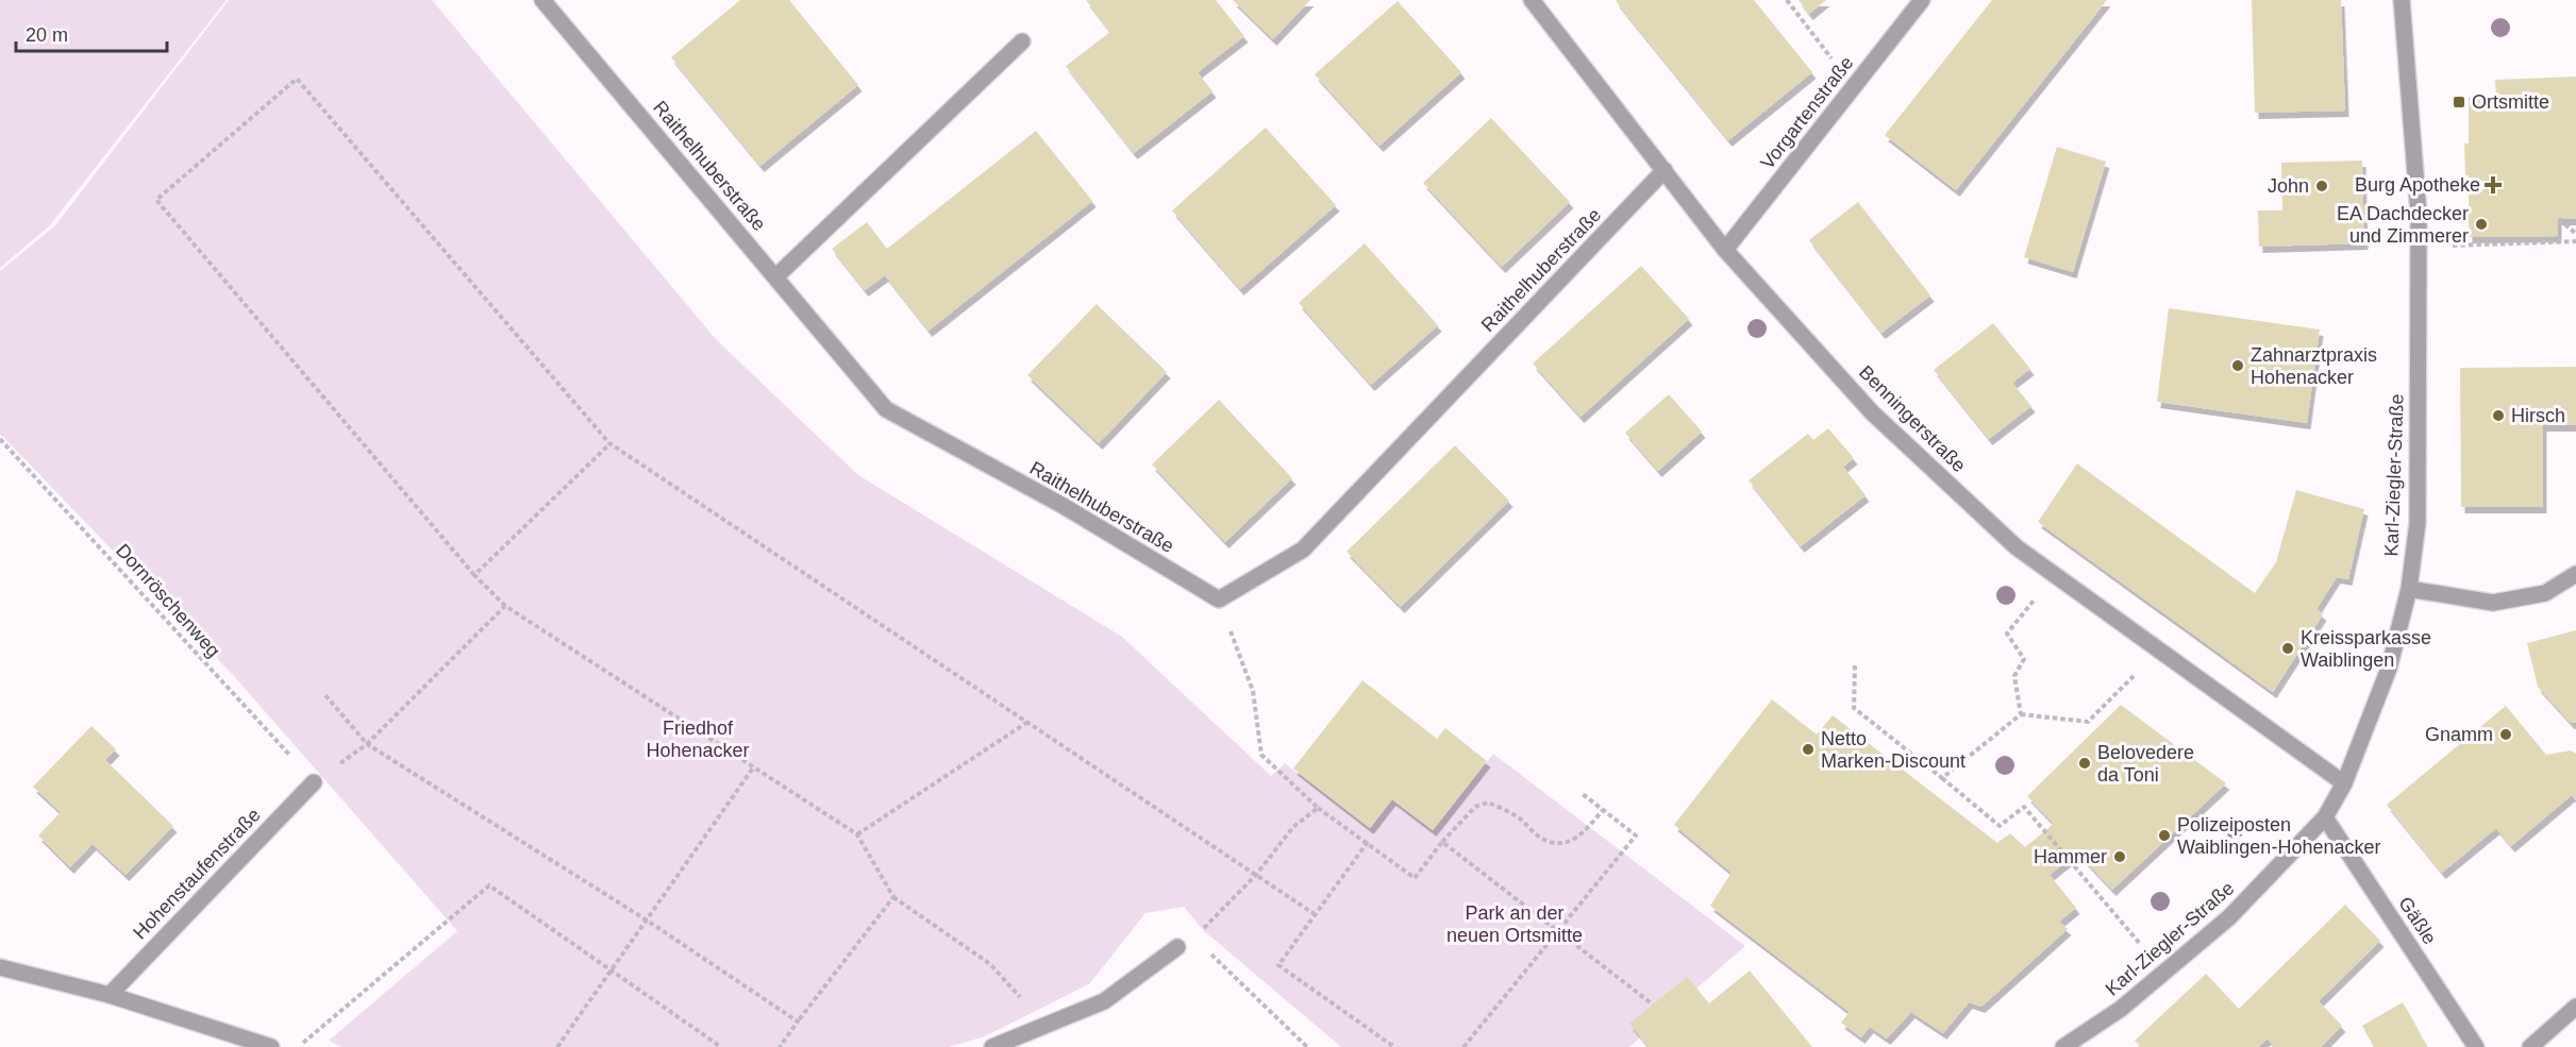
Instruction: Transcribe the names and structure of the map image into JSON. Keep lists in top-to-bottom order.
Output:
{
  "streets": {
    "street": [
      "Vorgartenstraße",
      "Raithelhuberstraße",
      "Benningerstraße",
      "Karl-Ziegler-Straße",
      "Hohenstaufenstraße",
      "Gäßle"
    ],
    "path": ["Dornröschenweg"]
  },
  "crossings": [
    ["Vorgartenstraße", "Benningerstraße"],
    ["Raithelhuberstraße", "Benningerstraße"],
    ["Benningerstraße", "Karl-Ziegler-Straße"],
    ["Karl-Ziegler-Straße", "Gäßle"],
    ["Dornröschenweg", "Hohenstaufenstraße"]
  ],
  "parks": ["Friedhof Hohenacker", "Park an der neuen Ortsmitte"],
  "places": {
    "transit": ["Ortsmitte"],
    "health": ["Burg Apotheke"],
    "other": [
      "John",
      "EA Dachdecker und Zimmerer",
      "Zahnarztpraxis Hohenacker",
      "Hirsch",
      "Kreissparkasse Waiblingen",
      "Gnamm",
      "Netto Marken-Discount",
      "Belovedere da Toni",
      "Polizeiposten Waiblingen-Hohenacker",
      "Hammer"
    ]
  },
  "scale_bar": "20 m"
}
